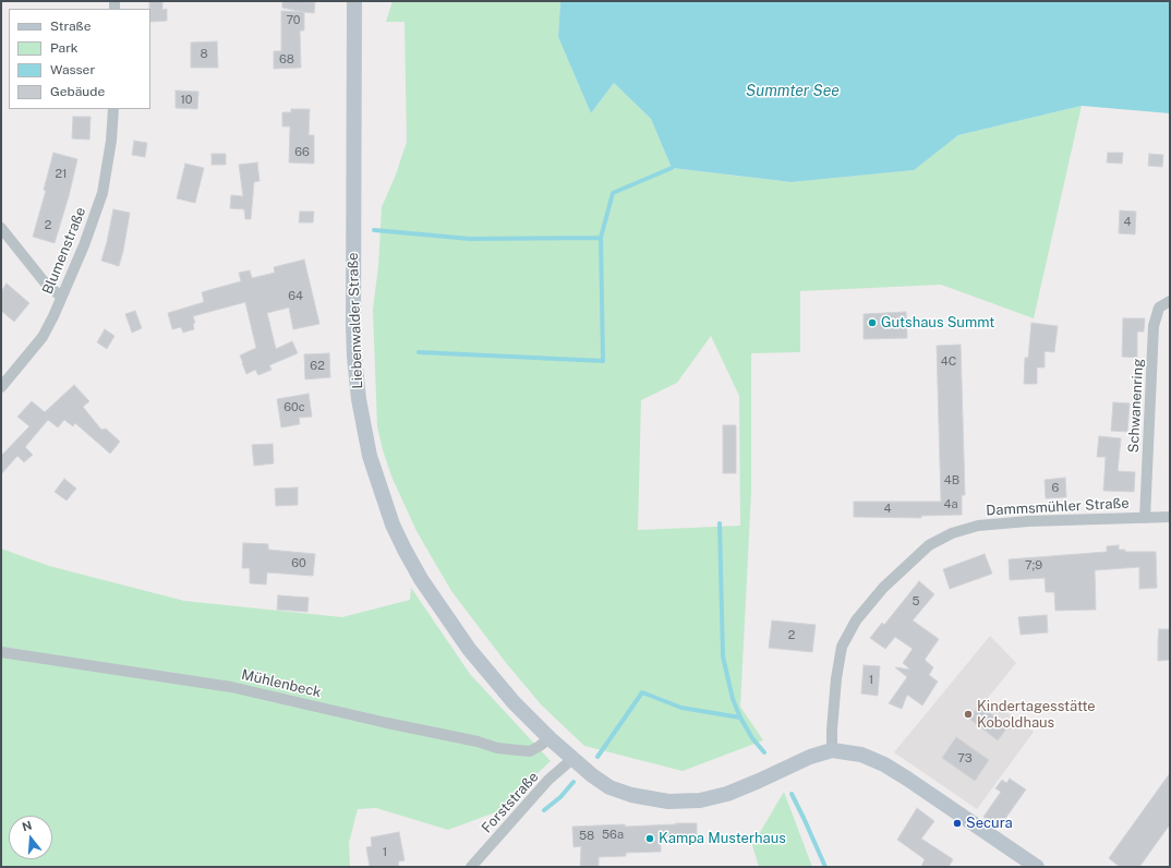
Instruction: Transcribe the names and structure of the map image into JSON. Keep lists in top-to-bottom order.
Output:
{
  "streets": {
    "main road": ["Liebenwalder Straße"],
    "street": [
      "Blumenstraße",
      "Schwanenring",
      "Dammsmühler Straße",
      "Mühlenbeck",
      "Forststraße"
    ]
  },
  "crossings": [
    ["Liebenwalder Straße", "Dammsmühler Straße"],
    ["Liebenwalder Straße", "Mühlenbeck"],
    ["Liebenwalder Straße", "Forststraße"],
    ["Schwanenring", "Dammsmühler Straße"]
  ],
  "water": ["Summter See"],
  "places": [
    "Gutshaus Summt",
    "Kindertagesstätte Koboldhaus",
    "Secura",
    "Kampa Musterhaus"
  ],
  "house_numbers": [
    "70",
    "8",
    "68",
    "10",
    "66",
    "21",
    "4",
    "2",
    "64",
    "4C",
    "62",
    "60c",
    "4B",
    "6",
    "4a",
    "4",
    "60",
    "7;9",
    "5",
    "2",
    "1",
    "73",
    "56a",
    "58",
    "1"
  ],
  "legend": [
    "Straße",
    "Park",
    "Wasser",
    "Gebäude"
  ],
  "north": "top"
}
